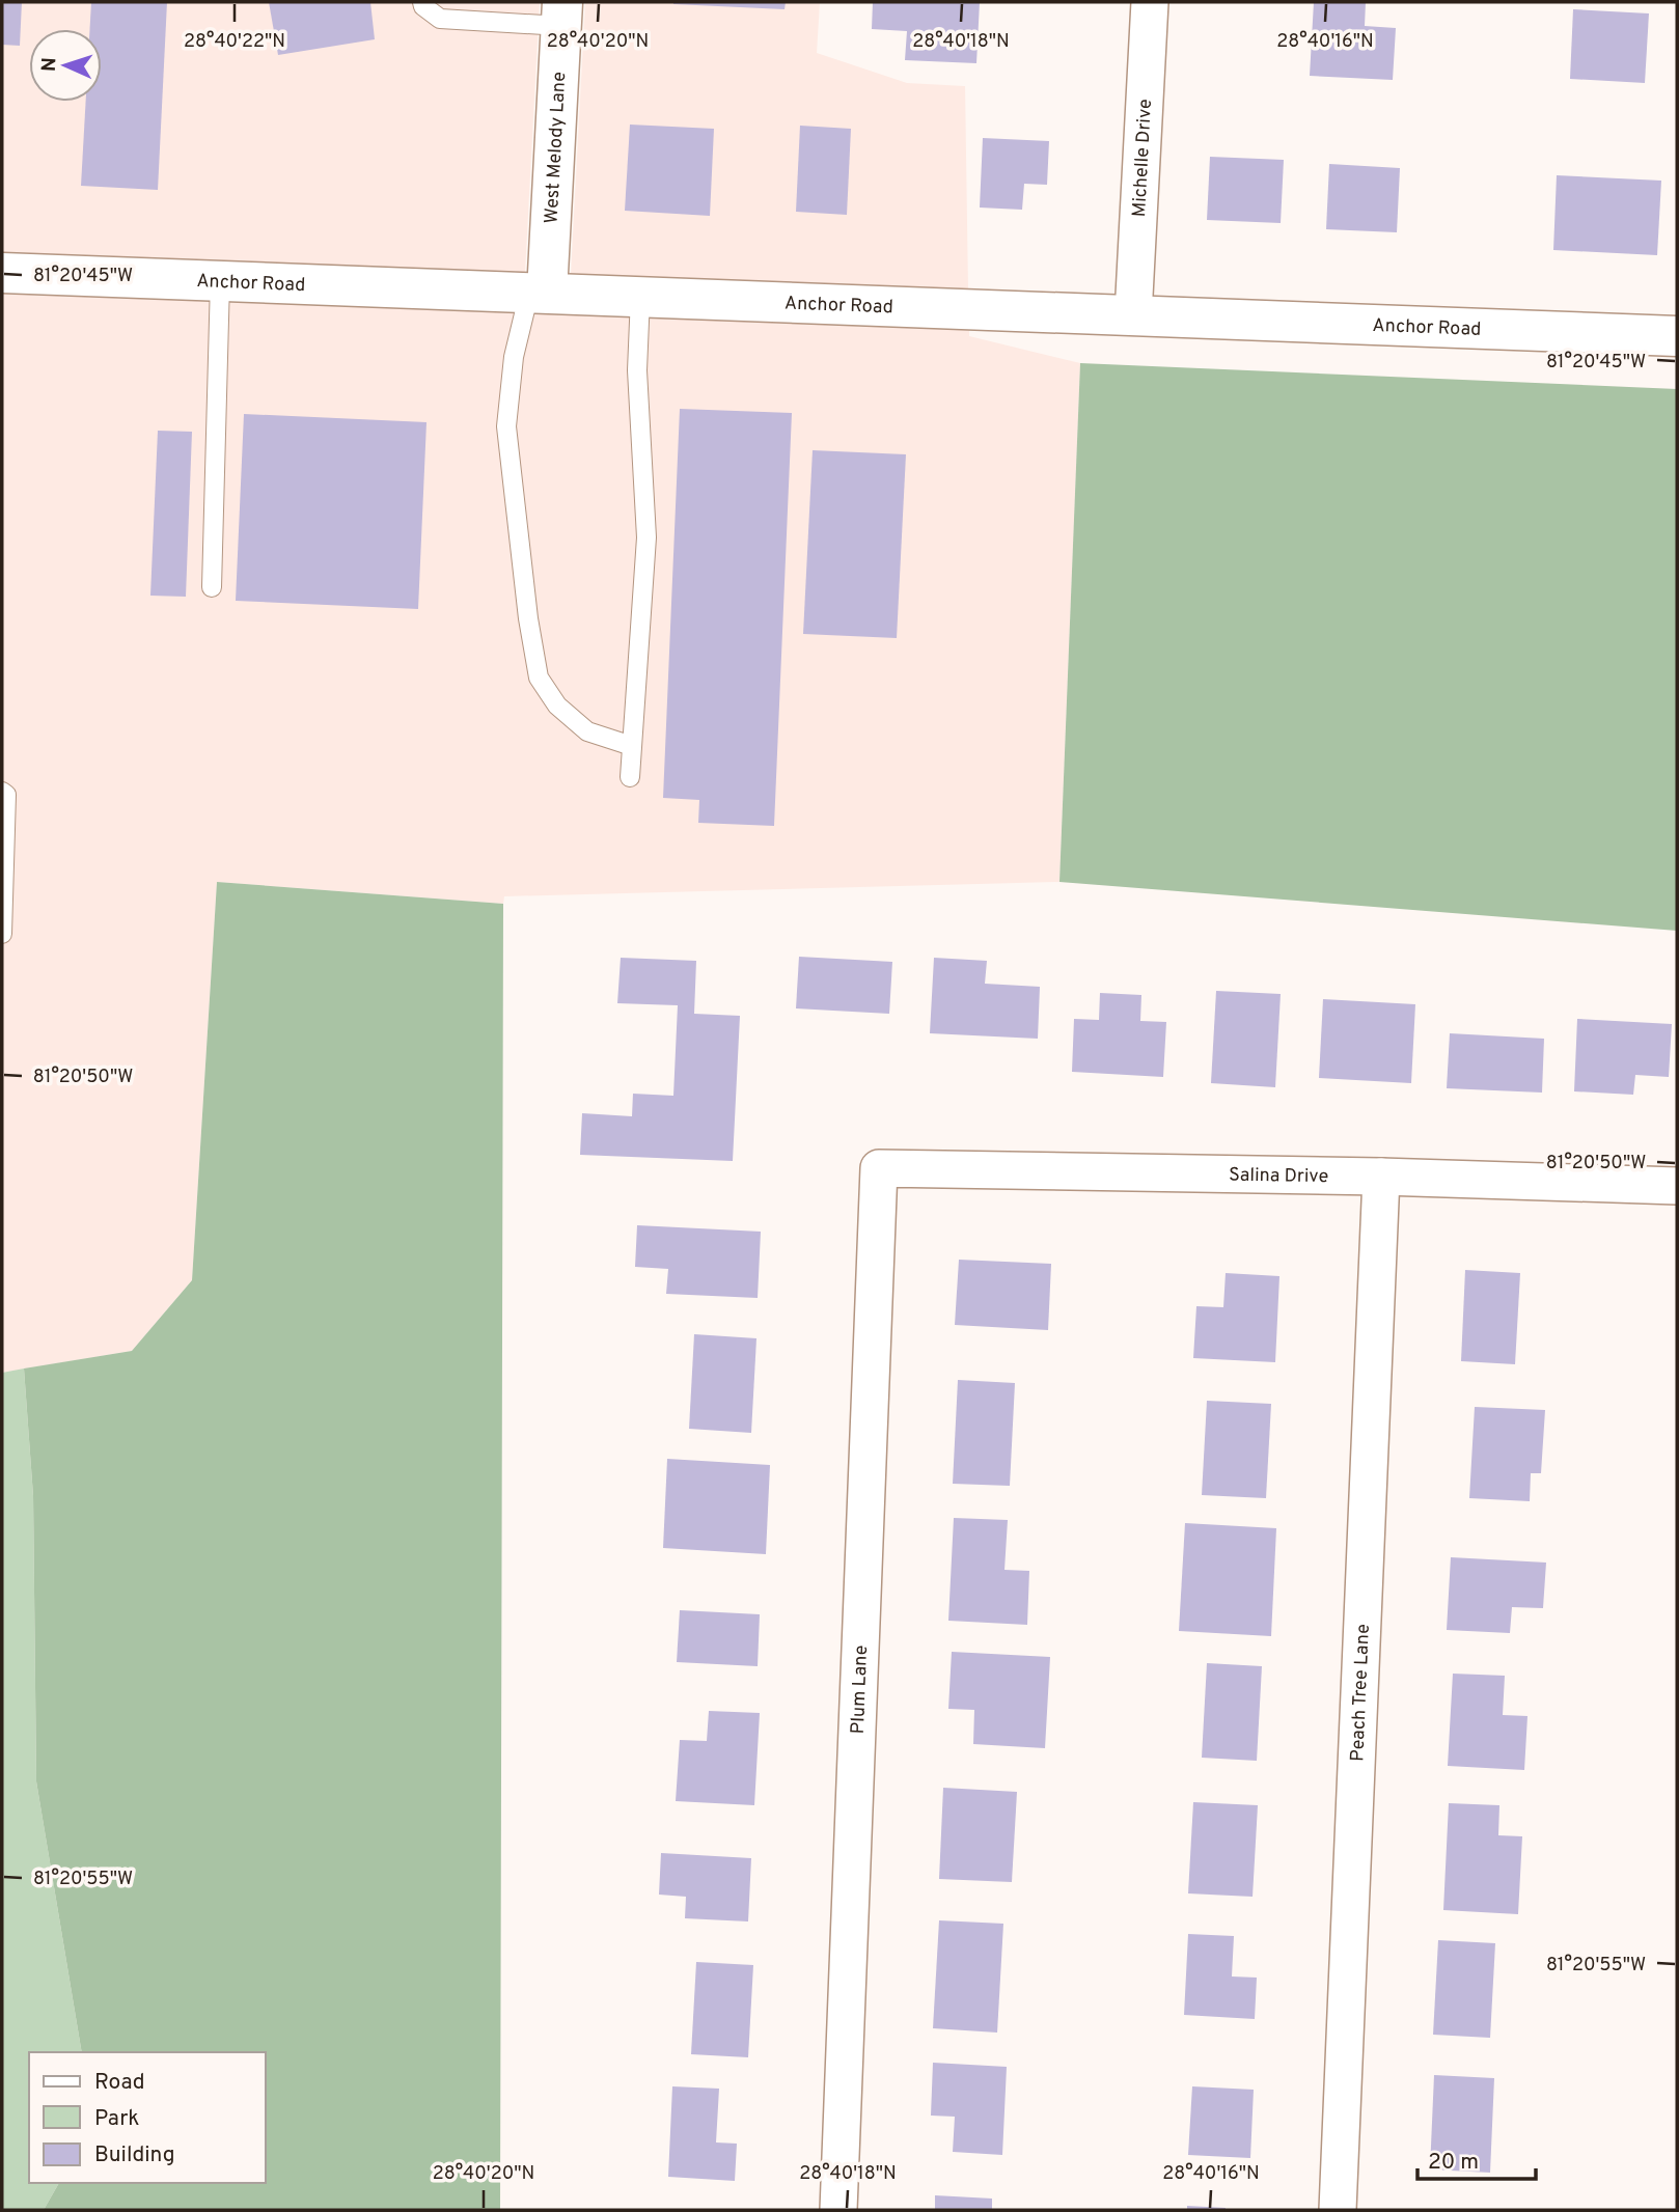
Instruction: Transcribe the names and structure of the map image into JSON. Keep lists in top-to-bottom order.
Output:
{
  "streets": {
    "street": [
      "West Melody Lane",
      "Michelle Drive",
      "Anchor Road",
      "Salina Drive",
      "Plum Lane",
      "Peach Tree Lane"
    ]
  },
  "crossings": [
    ["West Melody Lane", "Anchor Road"],
    ["Michelle Drive", "Anchor Road"],
    ["Salina Drive", "Plum Lane"],
    ["Salina Drive", "Peach Tree Lane"]
  ],
  "legend": ["Road", "Park", "Building"],
  "scale_bar": "20 m",
  "north": "left",
  "coordinates": [
    "28°40'22\"N",
    "28°40'20\"N",
    "28°40'18\"N",
    "28°40'16\"N",
    "81°20'45\"W",
    "81°20'50\"W",
    "81°20'55\"W"
  ]
}
